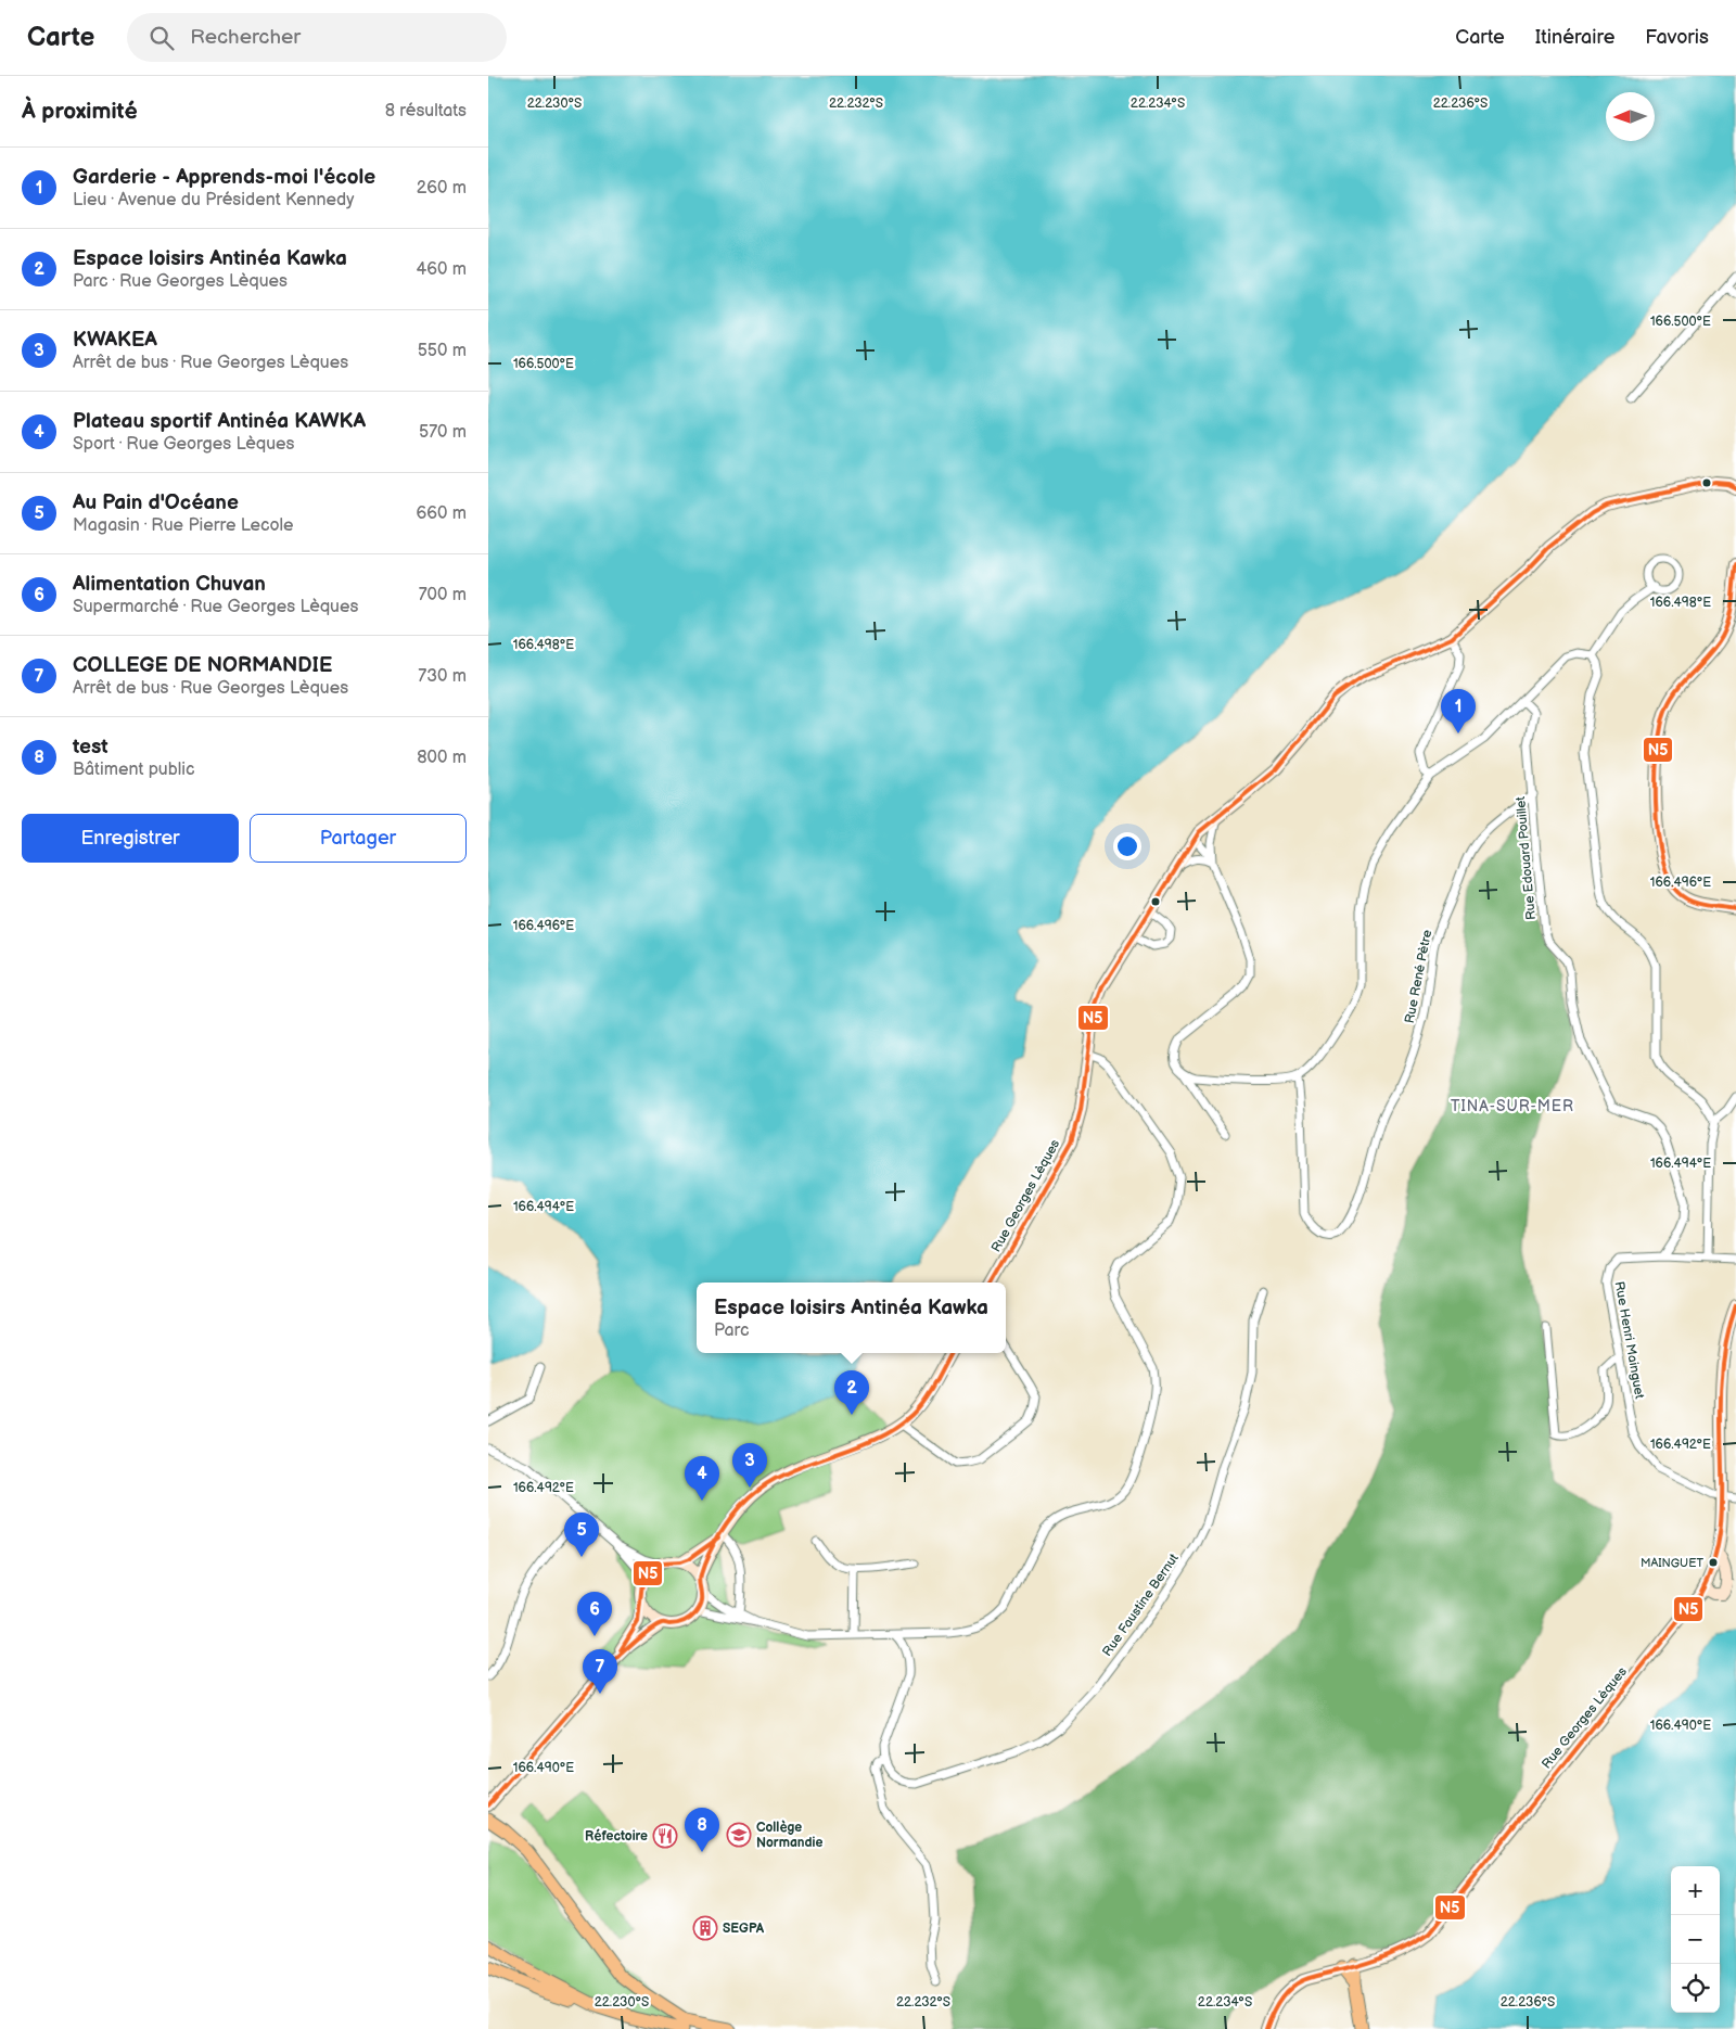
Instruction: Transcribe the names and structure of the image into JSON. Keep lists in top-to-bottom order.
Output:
{
  "streets": {
    "main road": ["Rue Georges Lèques"],
    "street": [
      "Rue Edouard Pouillet",
      "Rue René Pètre",
      "Rue Henri Mainguet",
      "Rue Faustine Bernut"
    ]
  },
  "crossings": [
    ["Rue Edouard Pouillet", "Rue René Pètre"],
    ["Rue Edouard Pouillet", "Rue Henri Mainguet"],
    ["Rue Georges Lèques", "Rue Henri Mainguet"]
  ],
  "districts": ["TINA-SUR-MER"],
  "places": {
    "other": ["MAINGUET"],
    "school or university": ["Collège Normandie"],
    "restaurant": ["Réfectoire"],
    "building": ["SEGPA"]
  },
  "lines": ["transit line N5"],
  "north": "left",
  "page": {
    "header": "Carte",
    "search": "Rechercher",
    "nav": ["Carte", "Itinéraire", "Favoris"],
    "heading": ["À proximité", "8 résultats"],
    "list": [
      {
        "mark": "1",
        "name": "Garderie - Apprends-moi l'école",
        "note": "Lieu · Avenue du Président Kennedy",
        "value": "260 m"
      },
      {
        "mark": "2",
        "name": "Espace loisirs Antinéa Kawka",
        "note": "Parc · Rue Georges Lèques",
        "value": "460 m"
      },
      {
        "mark": "3",
        "name": "KWAKEA",
        "note": "Arrêt de bus · Rue Georges Lèques",
        "value": "550 m"
      },
      {
        "mark": "4",
        "name": "Plateau sportif Antinéa KAWKA",
        "note": "Sport · Rue Georges Lèques",
        "value": "570 m"
      },
      {
        "mark": "5",
        "name": "Au Pain d'Océane",
        "note": "Magasin · Rue Pierre Lecole",
        "value": "660 m"
      },
      {
        "mark": "6",
        "name": "Alimentation Chuvan",
        "note": "Supermarché · Rue Georges Lèques",
        "value": "700 m"
      },
      {
        "mark": "7",
        "name": "COLLEGE DE NORMANDIE",
        "note": "Arrêt de bus · Rue Georges Lèques",
        "value": "730 m"
      },
      {
        "mark": "8",
        "name": "test",
        "note": "Bâtiment public",
        "value": "800 m"
      }
    ],
    "pins": [
      "1",
      "2",
      "3",
      "4",
      "5",
      "6",
      "7",
      "8"
    ],
    "buttons": ["Enregistrer", "Partager"],
    "popup": ["Espace loisirs Antinéa Kawka", "Parc"],
    "map_buttons": ["+", "−"]
  },
  "coordinates": [
    "22.230°S",
    "22.232°S",
    "22.234°S",
    "22.236°S",
    "166.500°E",
    "166.498°E",
    "166.496°E",
    "166.494°E",
    "166.492°E",
    "166.490°E"
  ]
}
